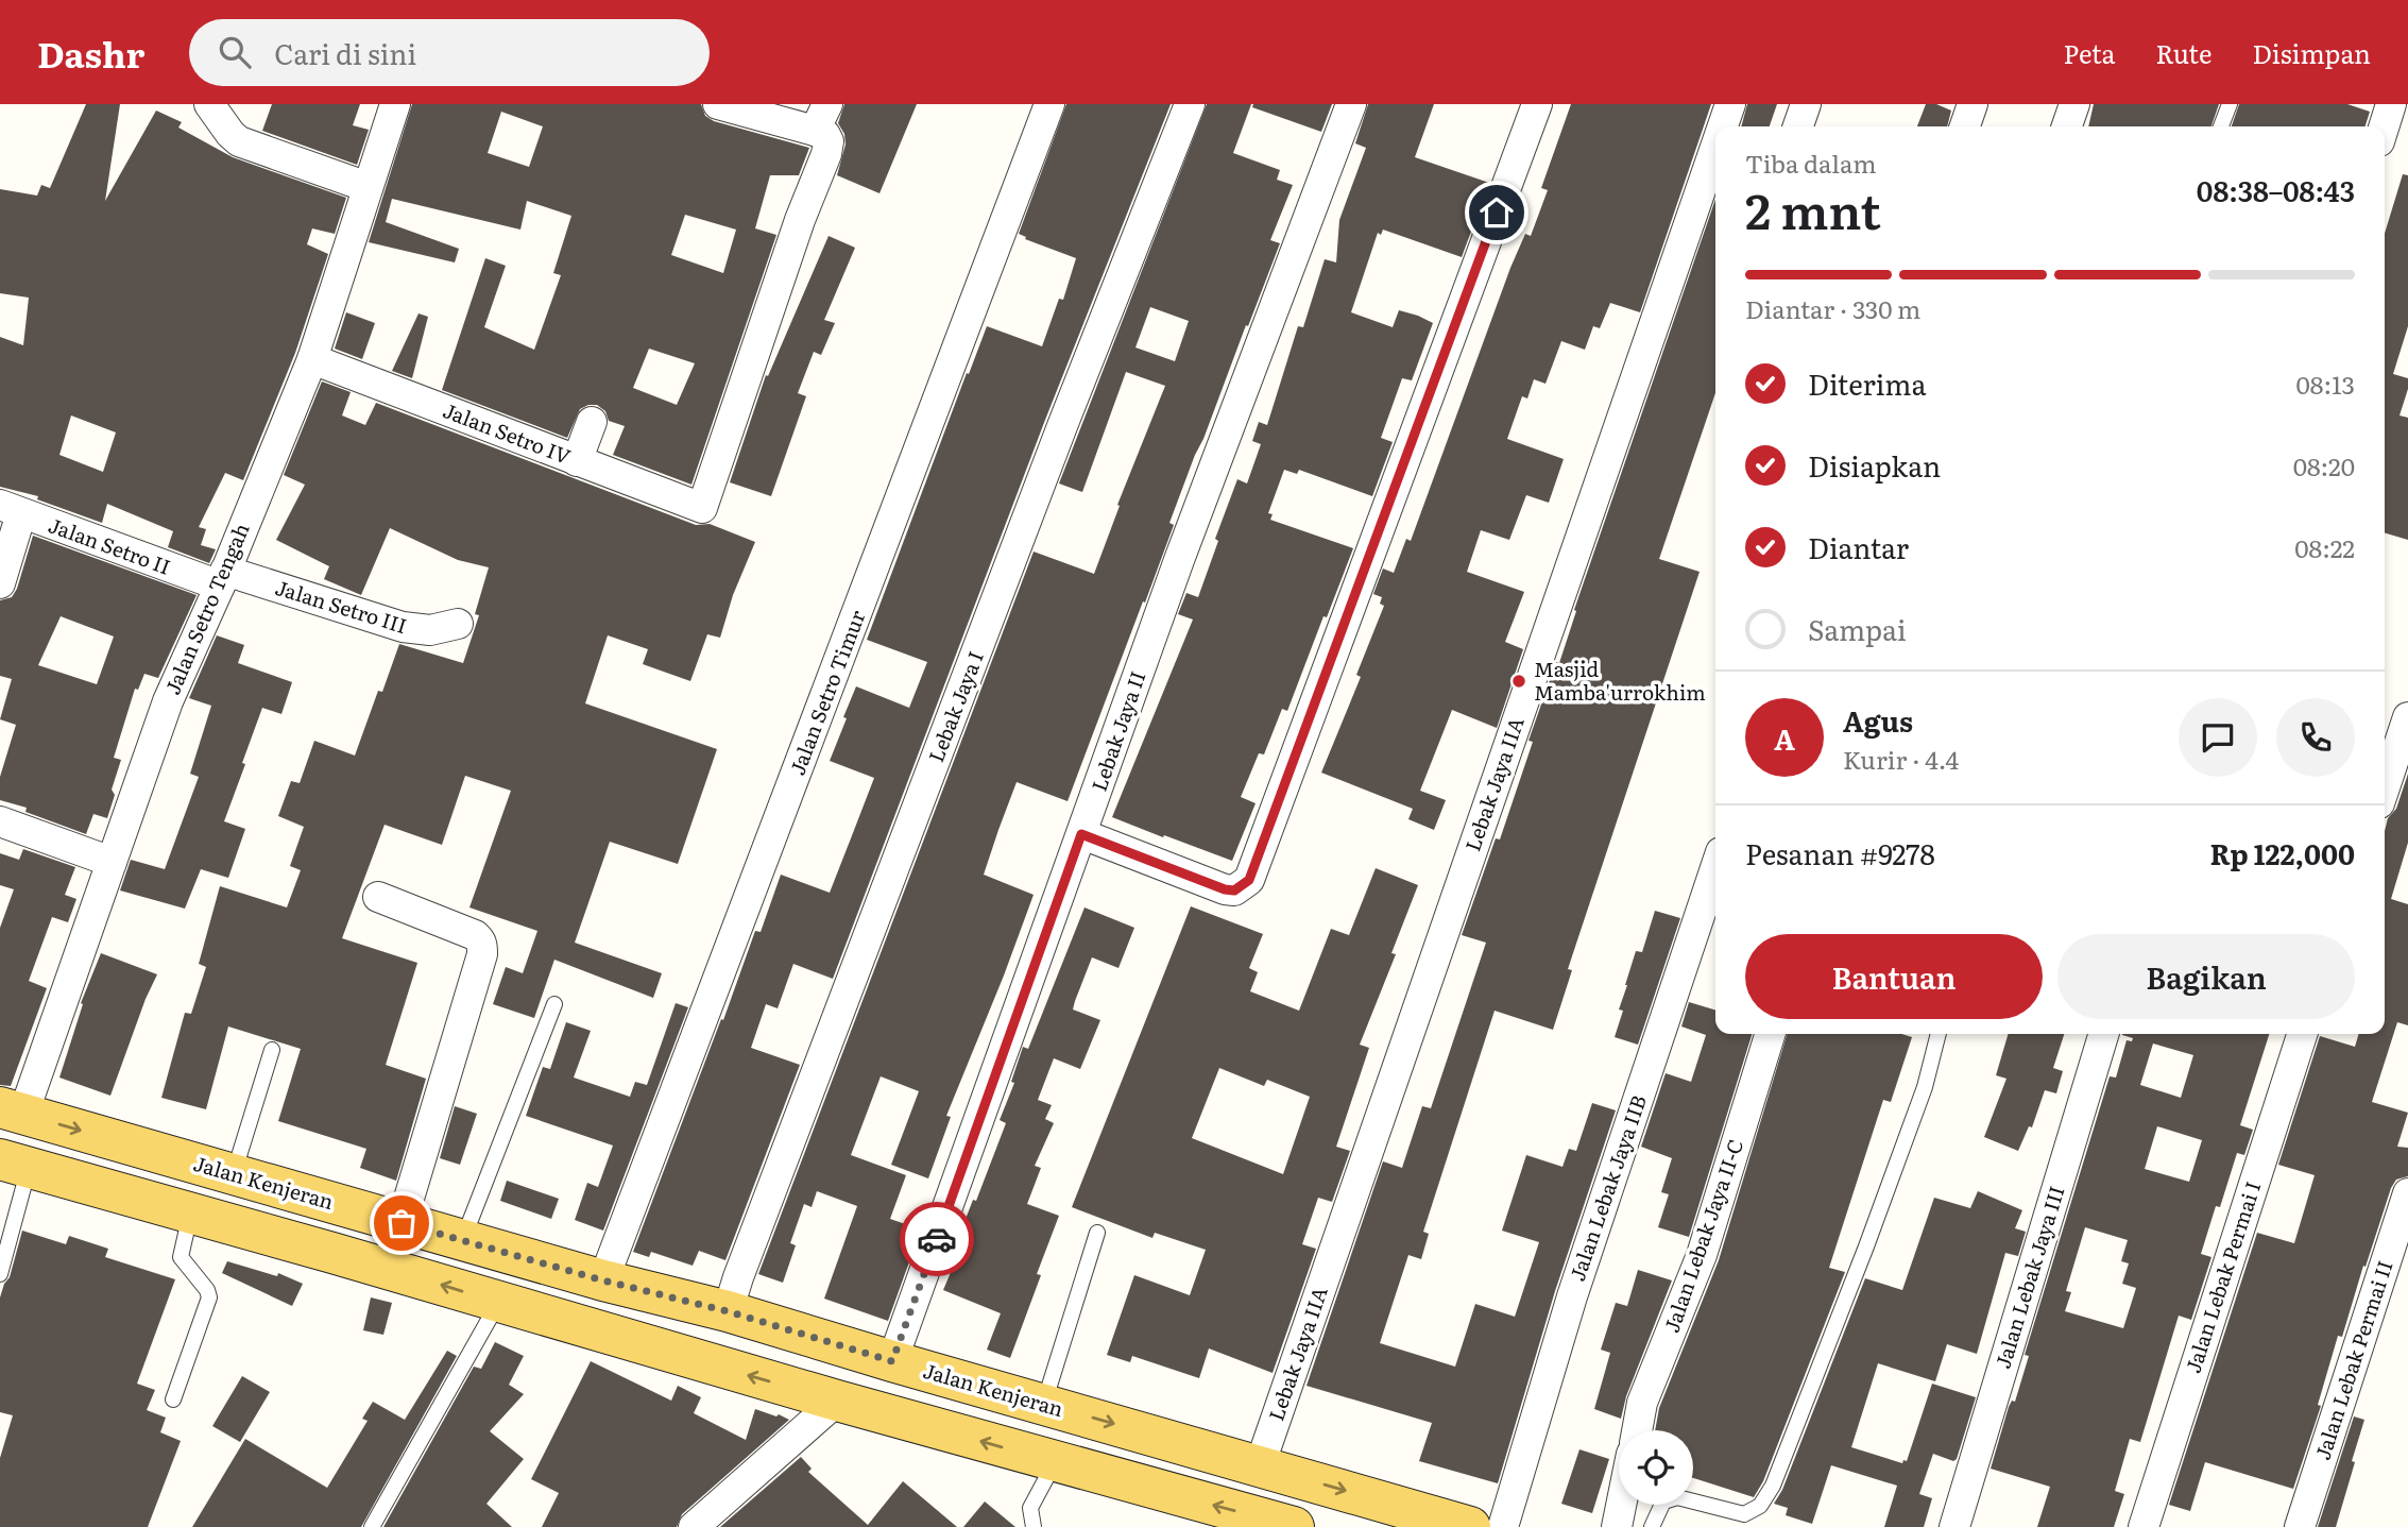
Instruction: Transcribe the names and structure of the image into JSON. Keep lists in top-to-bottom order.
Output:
{
  "streets": {
    "main road": ["Jalan Kenjeran"],
    "street": [
      "Jalan Setro IV",
      "Jalan Setro II",
      "Jalan Setro III",
      "Jalan Setro Tengah",
      "Jalan Setro Timur",
      "Lebak Jaya I",
      "Lebak Jaya II",
      "Lebak Jaya IIA",
      "Jalan Lebak Jaya IIB",
      "Jalan Lebak Jaya II-C",
      "Jalan Lebak Jaya III",
      "Jalan Lebak Permai I",
      "Jalan Lebak Permai II"
    ]
  },
  "crossings": [
    ["Jalan Setro IV", "Jalan Setro Tengah"],
    ["Jalan Setro II", "Jalan Setro III"],
    ["Jalan Setro II", "Jalan Setro Tengah"],
    ["Jalan Setro III", "Jalan Setro Tengah"],
    ["Jalan Setro Tengah", "Jalan Kenjeran"],
    ["Jalan Setro Timur", "Jalan Kenjeran"],
    ["Lebak Jaya I", "Jalan Kenjeran"],
    ["Lebak Jaya II", "Jalan Kenjeran"],
    ["Lebak Jaya IIA", "Jalan Kenjeran"]
  ],
  "places": ["Masjid Mamba'urrokhim"],
  "page": {
    "header": "Dashr",
    "search": "Cari di sini",
    "nav": ["Peta", "Rute", "Disimpan"],
    "heading": ["2 mnt", "Tiba dalam", "08:38–08:43"],
    "panel": [
      "Agus",
      "Kurir · 4.4",
      "Pesanan #9278",
      "Rp 122,000"
    ],
    "bar": "Diantar · 330 m",
    "list": [
      ["Diterima", "08:13"],
      ["Disiapkan", "08:20"],
      ["Diantar", "08:22"],
      "Sampai"
    ],
    "round": "A",
    "buttons": ["Bantuan", "Bagikan"]
  }
}
